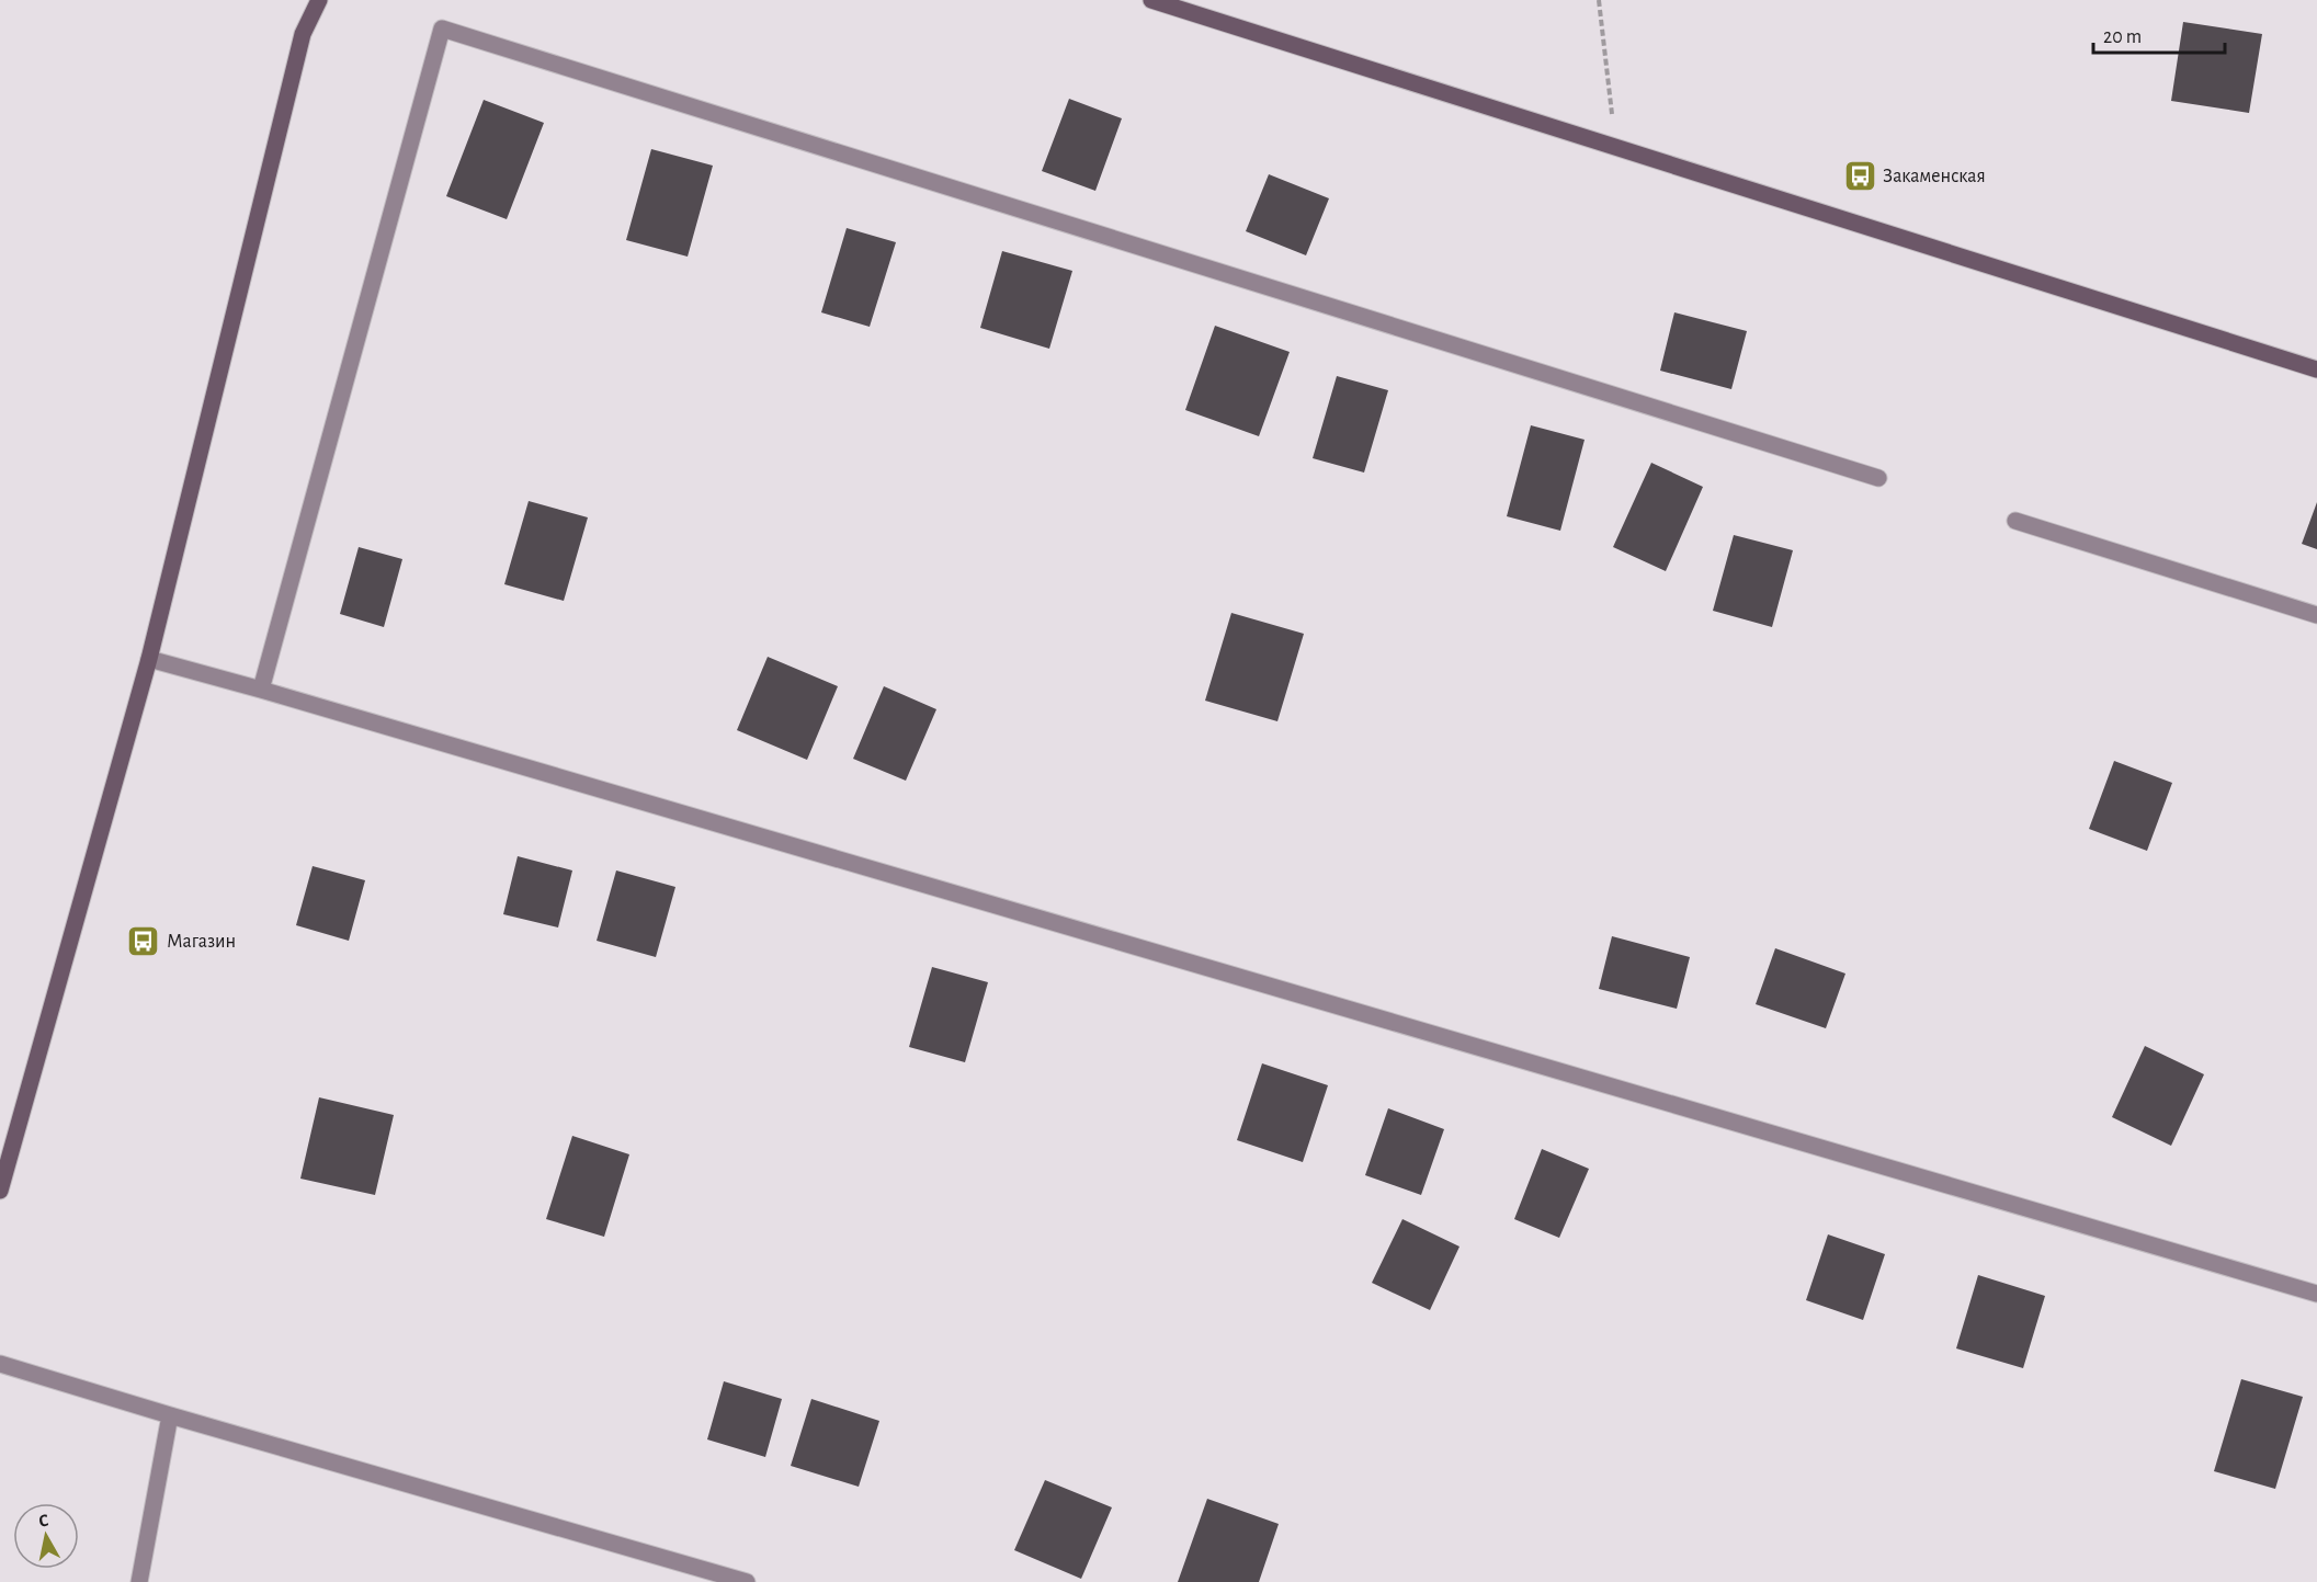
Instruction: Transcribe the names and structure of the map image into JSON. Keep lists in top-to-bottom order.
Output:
{
  "places": {
    "bus stop": ["Закаменская", "Магазин"]
  },
  "scale_bar": "20 m",
  "north": "top"
}
